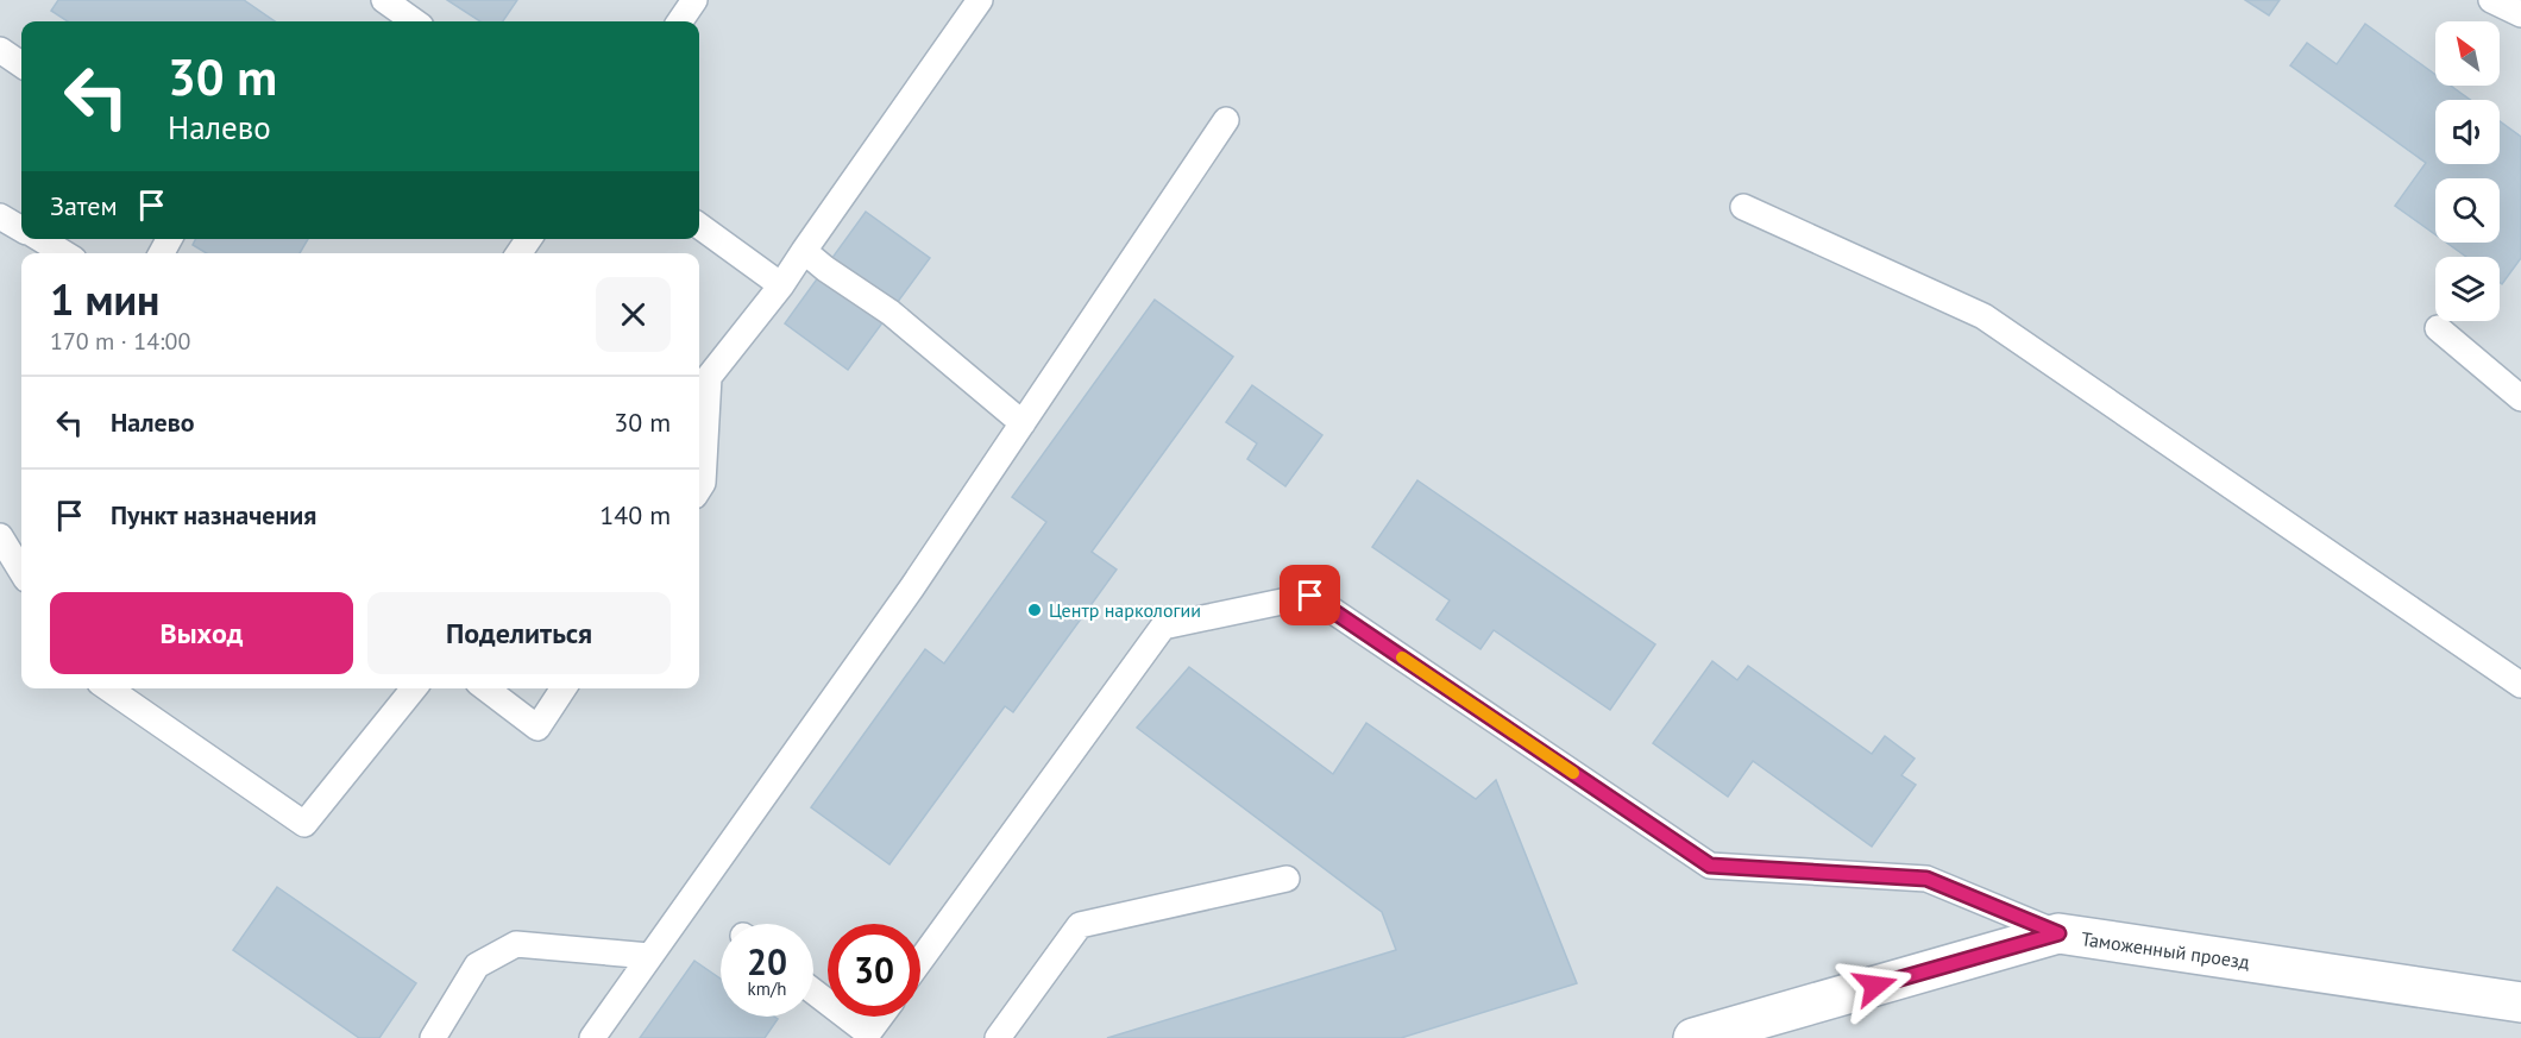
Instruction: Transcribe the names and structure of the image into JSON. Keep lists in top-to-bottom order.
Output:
{
  "streets": {
    "street": ["Таможенный проезд"]
  },
  "places": ["Центр наркологии"],
  "north": "top left",
  "page": {
    "turn": ["30 m", "Налево"],
    "then": "Затем",
    "heading": ["1 мин", "170 m · 14:00"],
    "list": [
      {
        "name": "Налево",
        "value": "30 m"
      },
      {
        "name": "Пункт назначения",
        "value": "140 m"
      }
    ],
    "buttons": ["Выход", "Поделиться"],
    "speed": "20 km/h",
    "limit": "30"
  }
}
